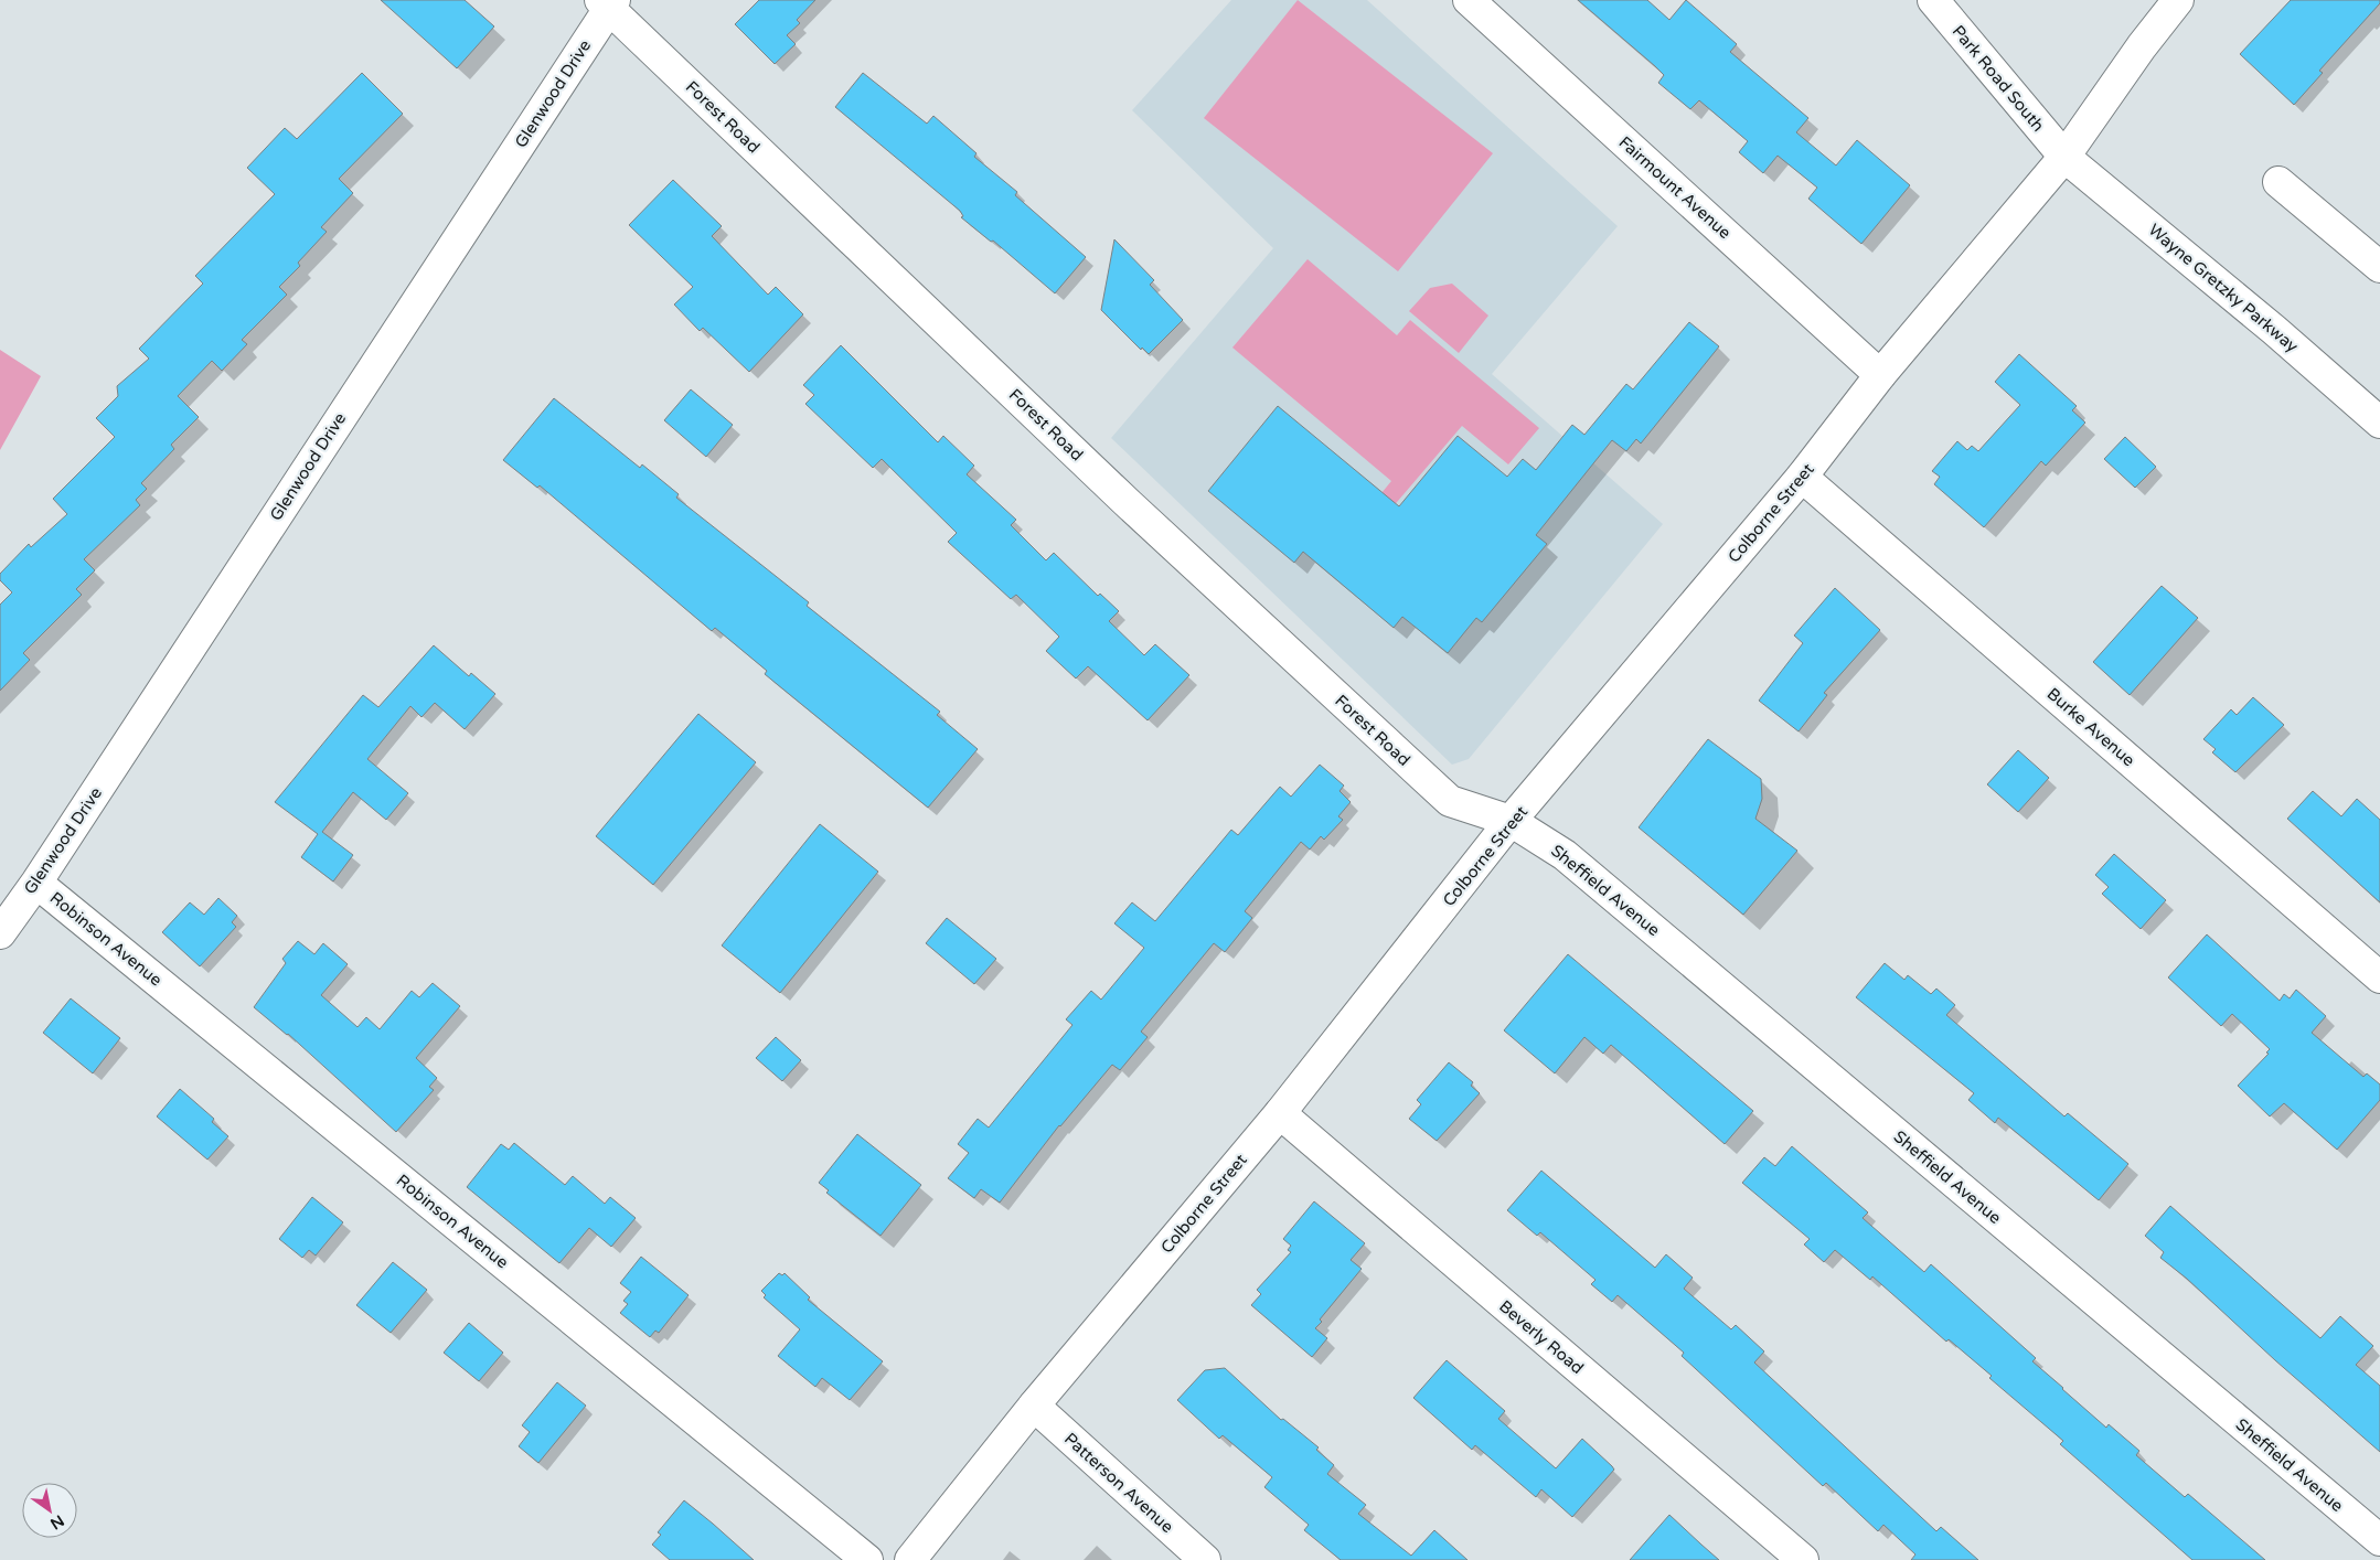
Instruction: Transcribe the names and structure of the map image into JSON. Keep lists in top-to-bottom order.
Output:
{
  "streets": {
    "street": [
      "Park Road South",
      "Glenwood Drive",
      "Forest Road",
      "Fairmount Avenue",
      "Wayne Gretzky Parkway",
      "Colborne Street",
      "Burke Avenue",
      "Sheffield Avenue",
      "Robinson Avenue",
      "Beverly Road",
      "Patterson Avenue"
    ]
  },
  "crossings": [
    ["Park Road South", "Wayne Gretzky Parkway"],
    ["Park Road South", "Colborne Street"],
    ["Glenwood Drive", "Forest Road"],
    ["Glenwood Drive", "Robinson Avenue"],
    ["Forest Road", "Colborne Street"],
    ["Forest Road", "Sheffield Avenue"],
    ["Fairmount Avenue", "Colborne Street"],
    ["Wayne Gretzky Parkway", "Colborne Street"],
    ["Colborne Street", "Burke Avenue"],
    ["Colborne Street", "Sheffield Avenue"],
    ["Colborne Street", "Beverly Road"],
    ["Colborne Street", "Patterson Avenue"]
  ],
  "north": "bottom right"
}
